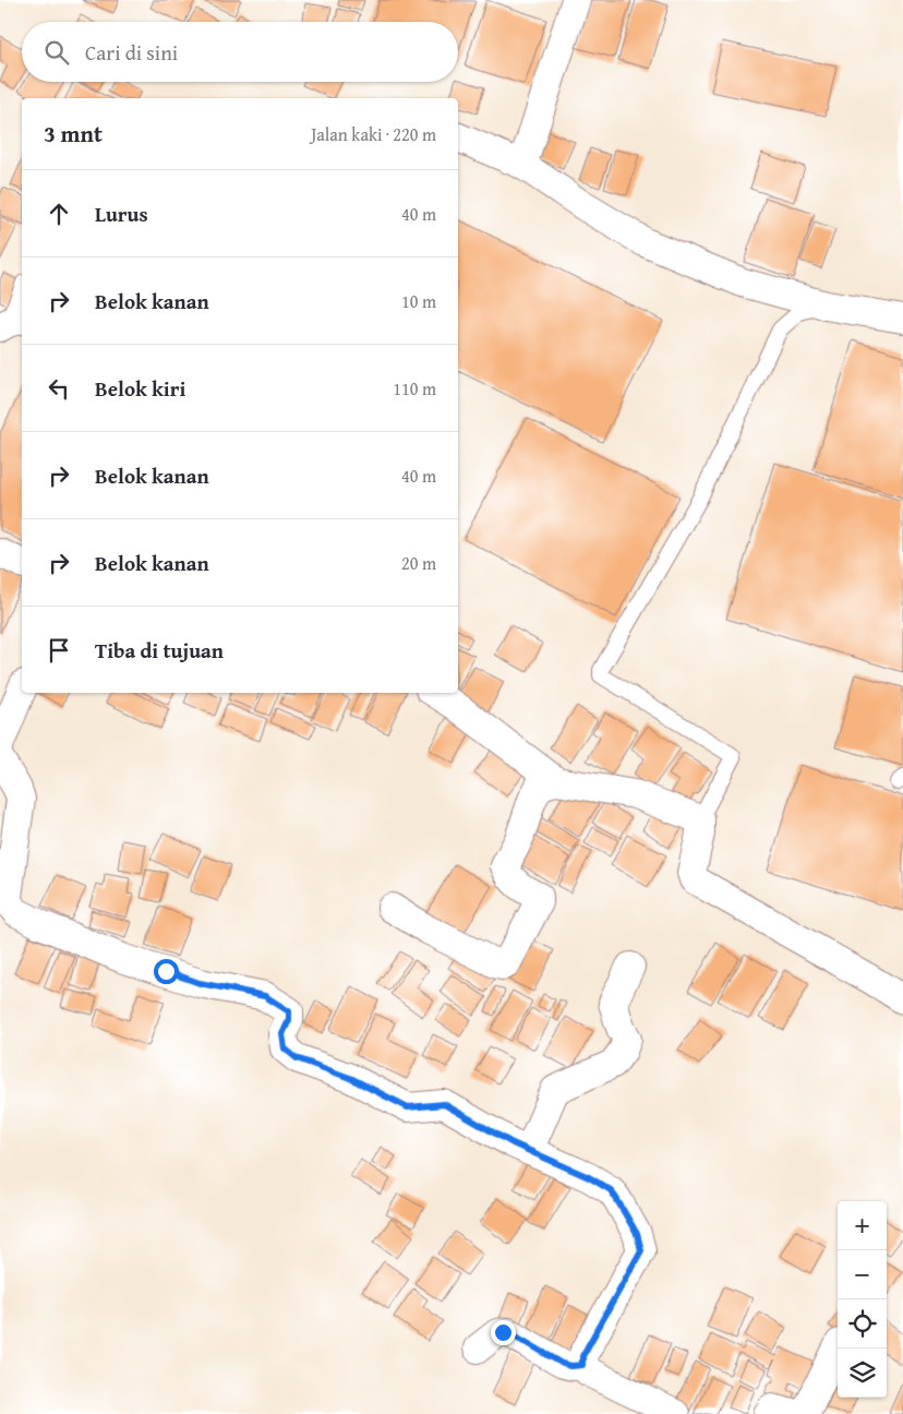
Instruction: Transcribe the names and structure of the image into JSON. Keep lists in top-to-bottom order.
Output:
{
  "page": {
    "search": "Cari di sini",
    "heading": ["3 mnt", "Jalan kaki · 220 m"],
    "list": [
      ["Lurus", "40 m"],
      ["Belok kanan", "10 m"],
      ["Belok kiri", "110 m"],
      ["Belok kanan", "40 m"],
      ["Belok kanan", "20 m"],
      "Tiba di tujuan"
    ],
    "map_buttons": ["+", "−"]
  }
}
